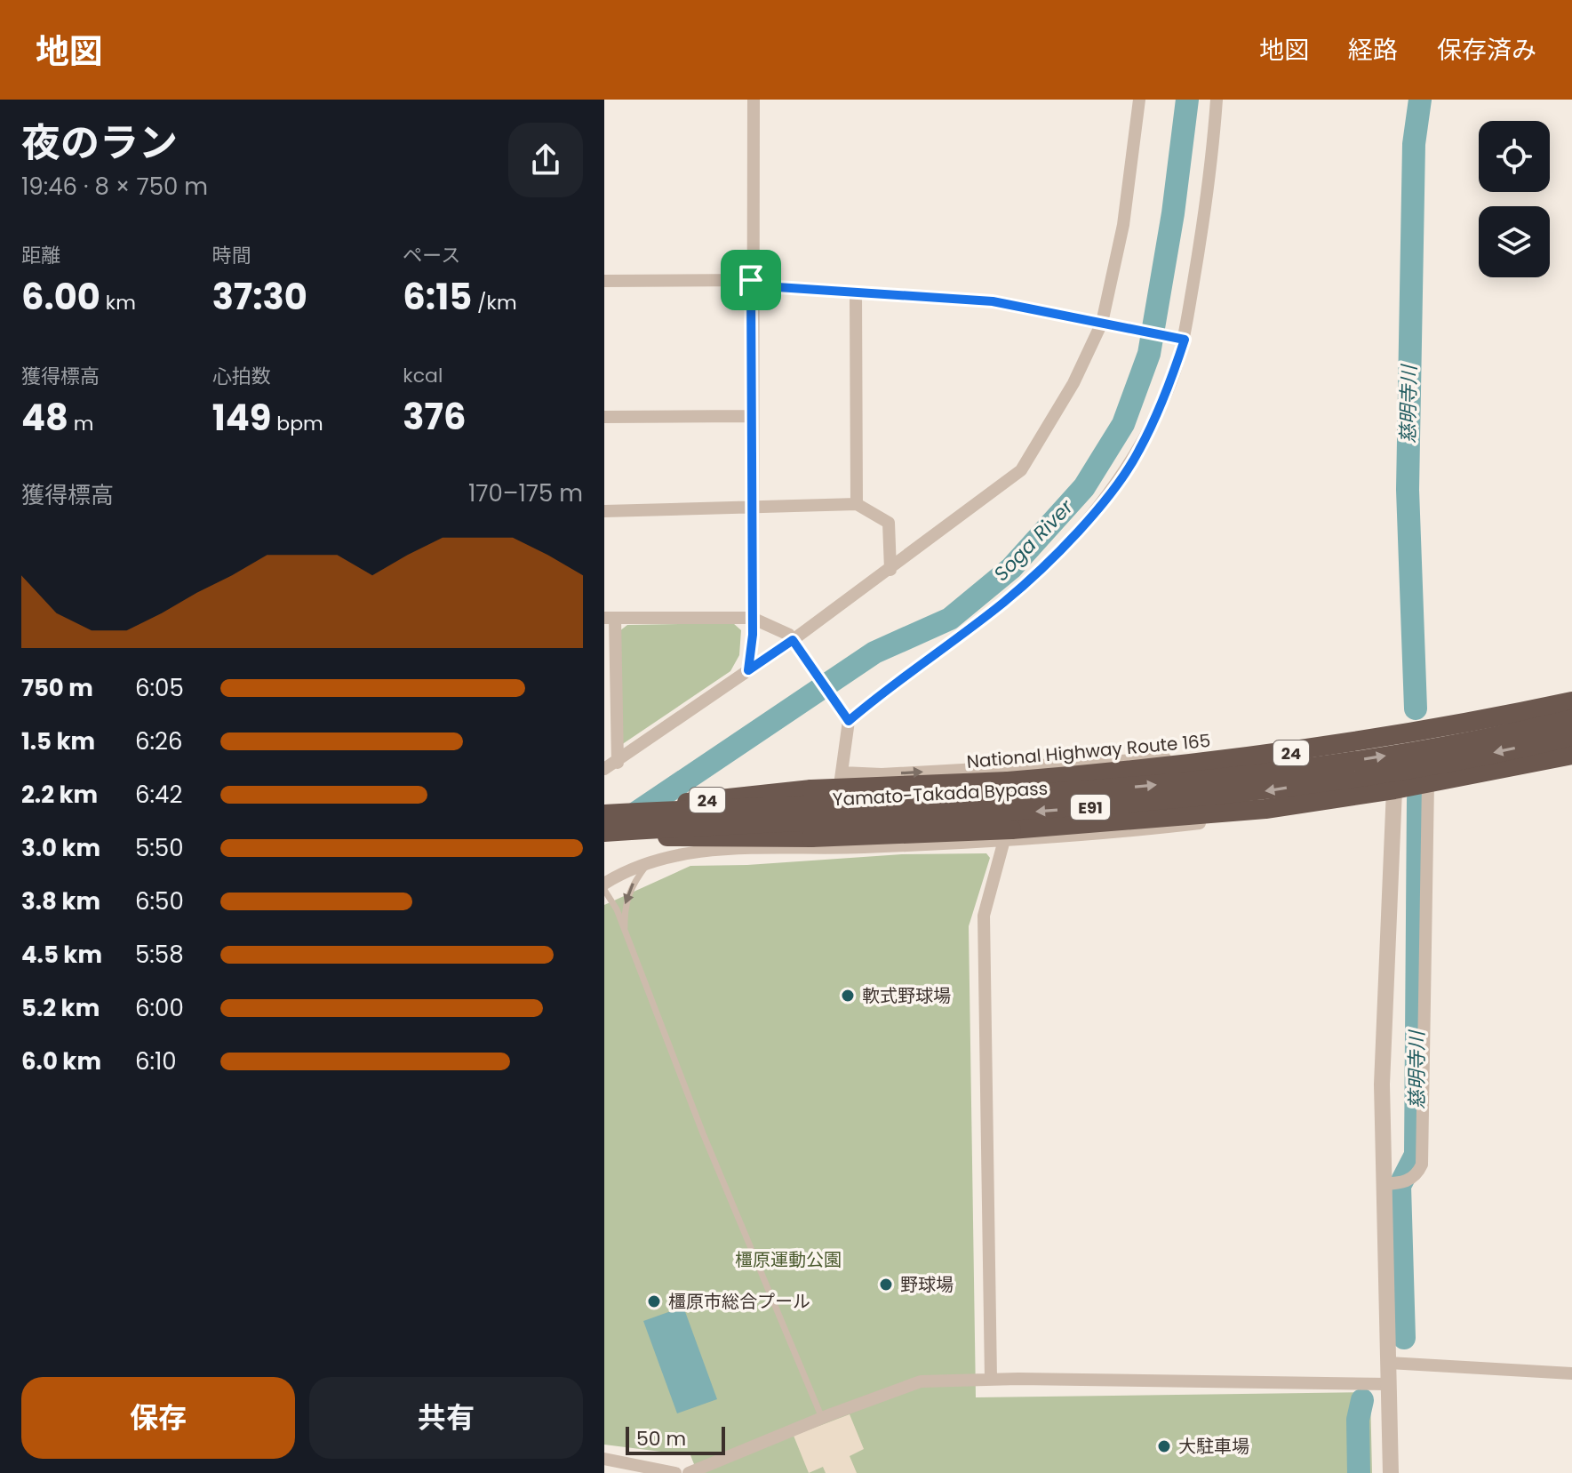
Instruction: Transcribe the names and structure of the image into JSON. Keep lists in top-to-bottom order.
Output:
{
  "streets": {
    "highway": [
      "National Highway Route 165",
      "24",
      "Yamato-Takada Bypass",
      "E91"
    ]
  },
  "crossings": [
    ["National Highway Route 165", "Yamato-Takada Bypass"],
    ["24", "Yamato-Takada Bypass"]
  ],
  "water": ["慈明寺川", "Soga River"],
  "parks": ["橿原運動公園"],
  "places": [
    "軟式野球場",
    "野球場",
    "橿原市総合プール",
    "大駐車場"
  ],
  "scale_bar": "50 m",
  "page": {
    "header": "地図",
    "nav": ["地図", "経路", "保存済み"],
    "heading": ["夜のラン", "19:46 · 8 × 750 m"],
    "stats": [
      ["距離", "6.00 km"],
      ["時間", "37:30"],
      ["ペース", "6:15 /km"],
      ["獲得標高", "48 m"],
      ["心拍数", "149 bpm"],
      ["kcal", "376"]
    ],
    "chart": ["獲得標高", "170–175 m"],
    "list": [
      {
        "name": "750 m",
        "note": "6:05"
      },
      {
        "name": "1.5 km",
        "note": "6:26"
      },
      {
        "name": "2.2 km",
        "note": "6:42"
      },
      {
        "name": "3.0 km",
        "note": "5:50"
      },
      {
        "name": "3.8 km",
        "note": "6:50"
      },
      {
        "name": "4.5 km",
        "note": "5:58"
      },
      {
        "name": "5.2 km",
        "note": "6:00"
      },
      {
        "name": "6.0 km",
        "note": "6:10"
      }
    ],
    "buttons": ["保存", "共有"],
    "scale": "50 m"
  }
}
